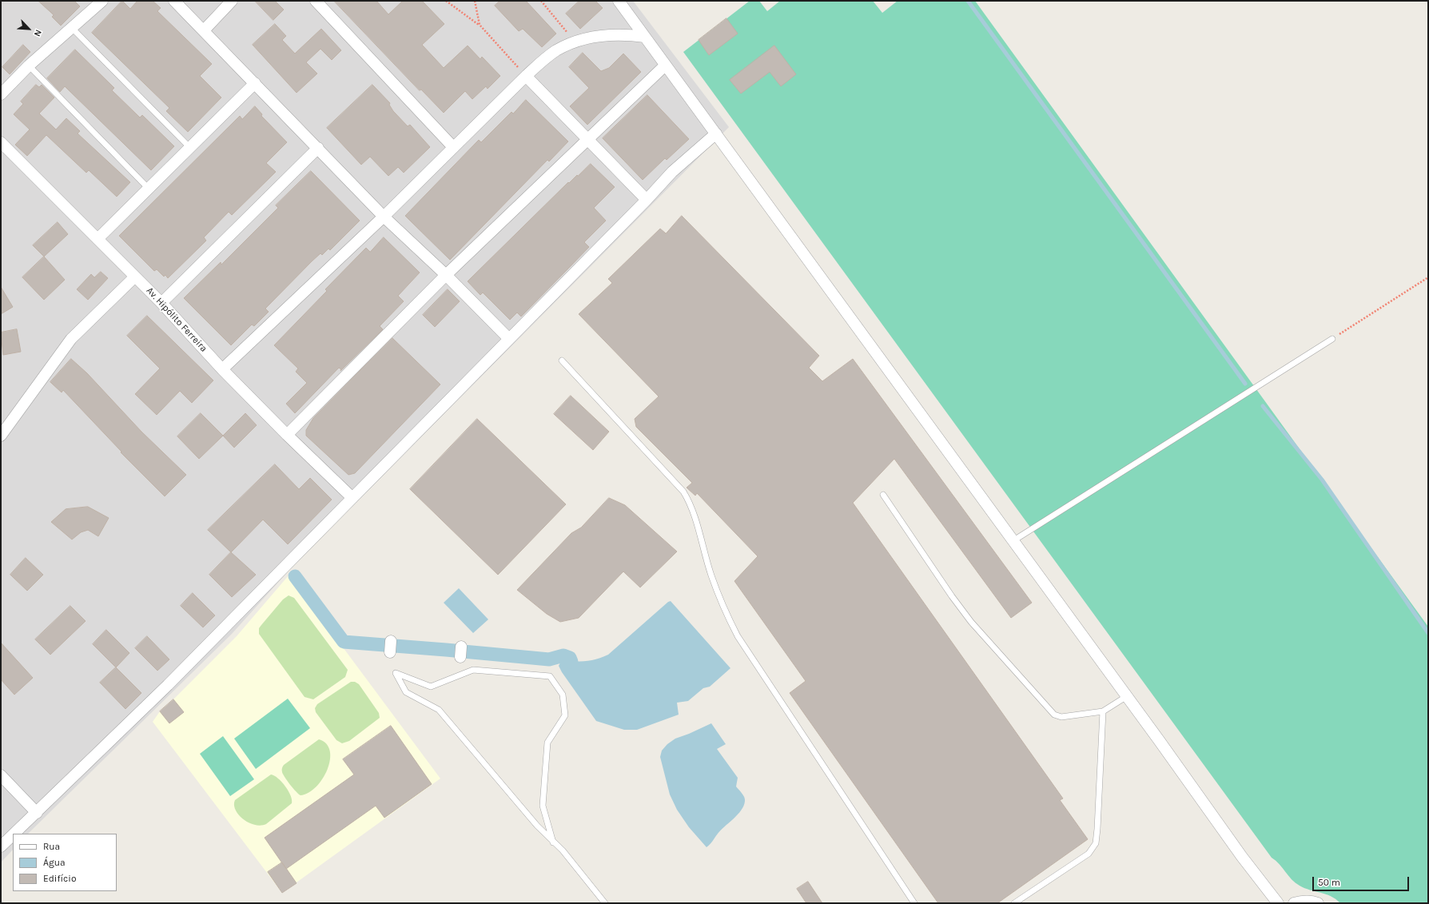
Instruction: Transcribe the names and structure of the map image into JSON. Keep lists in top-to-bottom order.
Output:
{
  "streets": {
    "street": ["Av. Hipólito Ferreira"]
  },
  "legend": ["Rua", "Água", "Edifício"],
  "scale_bar": "50 m",
  "north": "bottom right"
}
